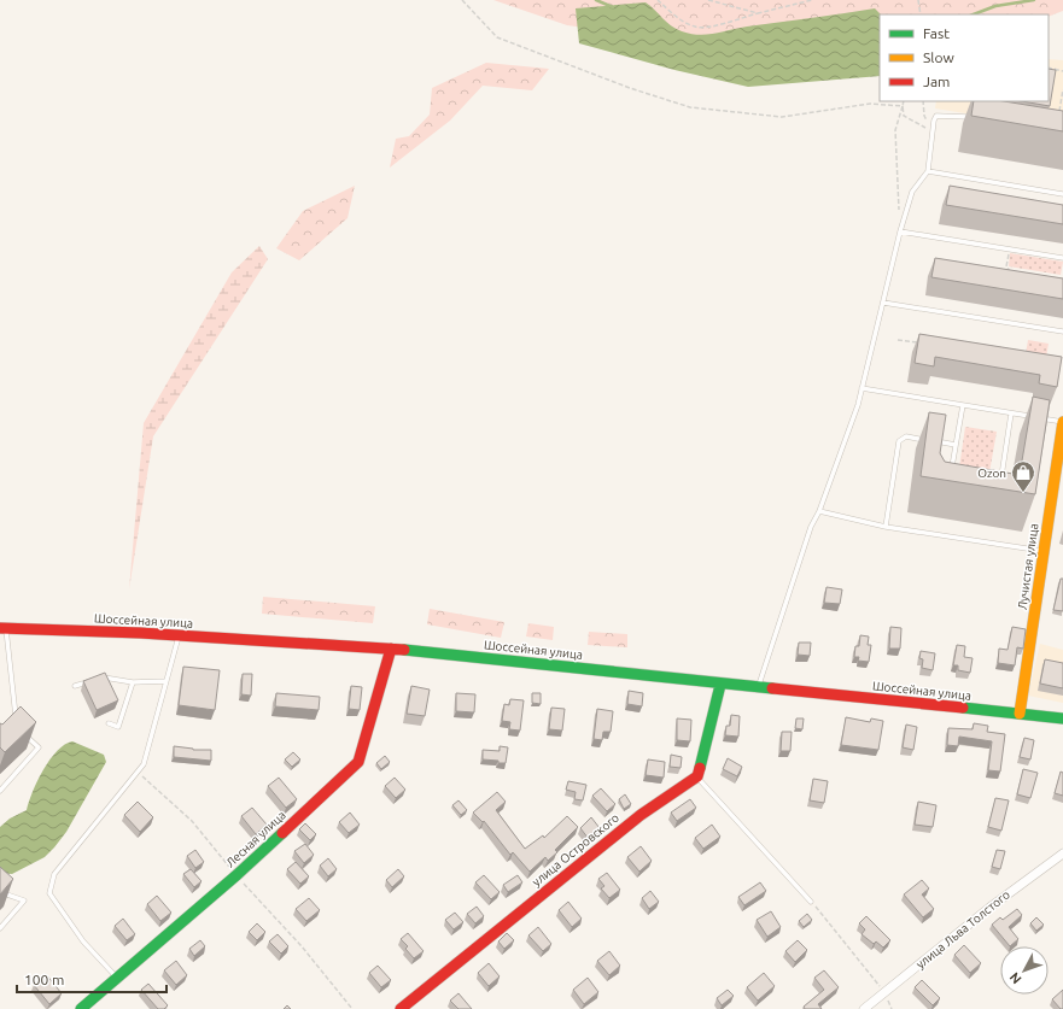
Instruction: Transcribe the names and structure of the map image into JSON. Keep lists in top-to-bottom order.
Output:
{
  "streets": {
    "street": [
      "Лучистая улица",
      "Шоссейная улица",
      "Лесная улица",
      "улица Островского",
      "улица Льва Толстого"
    ]
  },
  "crossings": [
    ["Лучистая улица", "Шоссейная улица"],
    ["Шоссейная улица", "Лесная улица"]
  ],
  "places": {
    "shop": ["Ozon"]
  },
  "legend": ["Fast", "Slow", "Jam"],
  "scale_bar": "100 m",
  "north": "bottom left"
}
